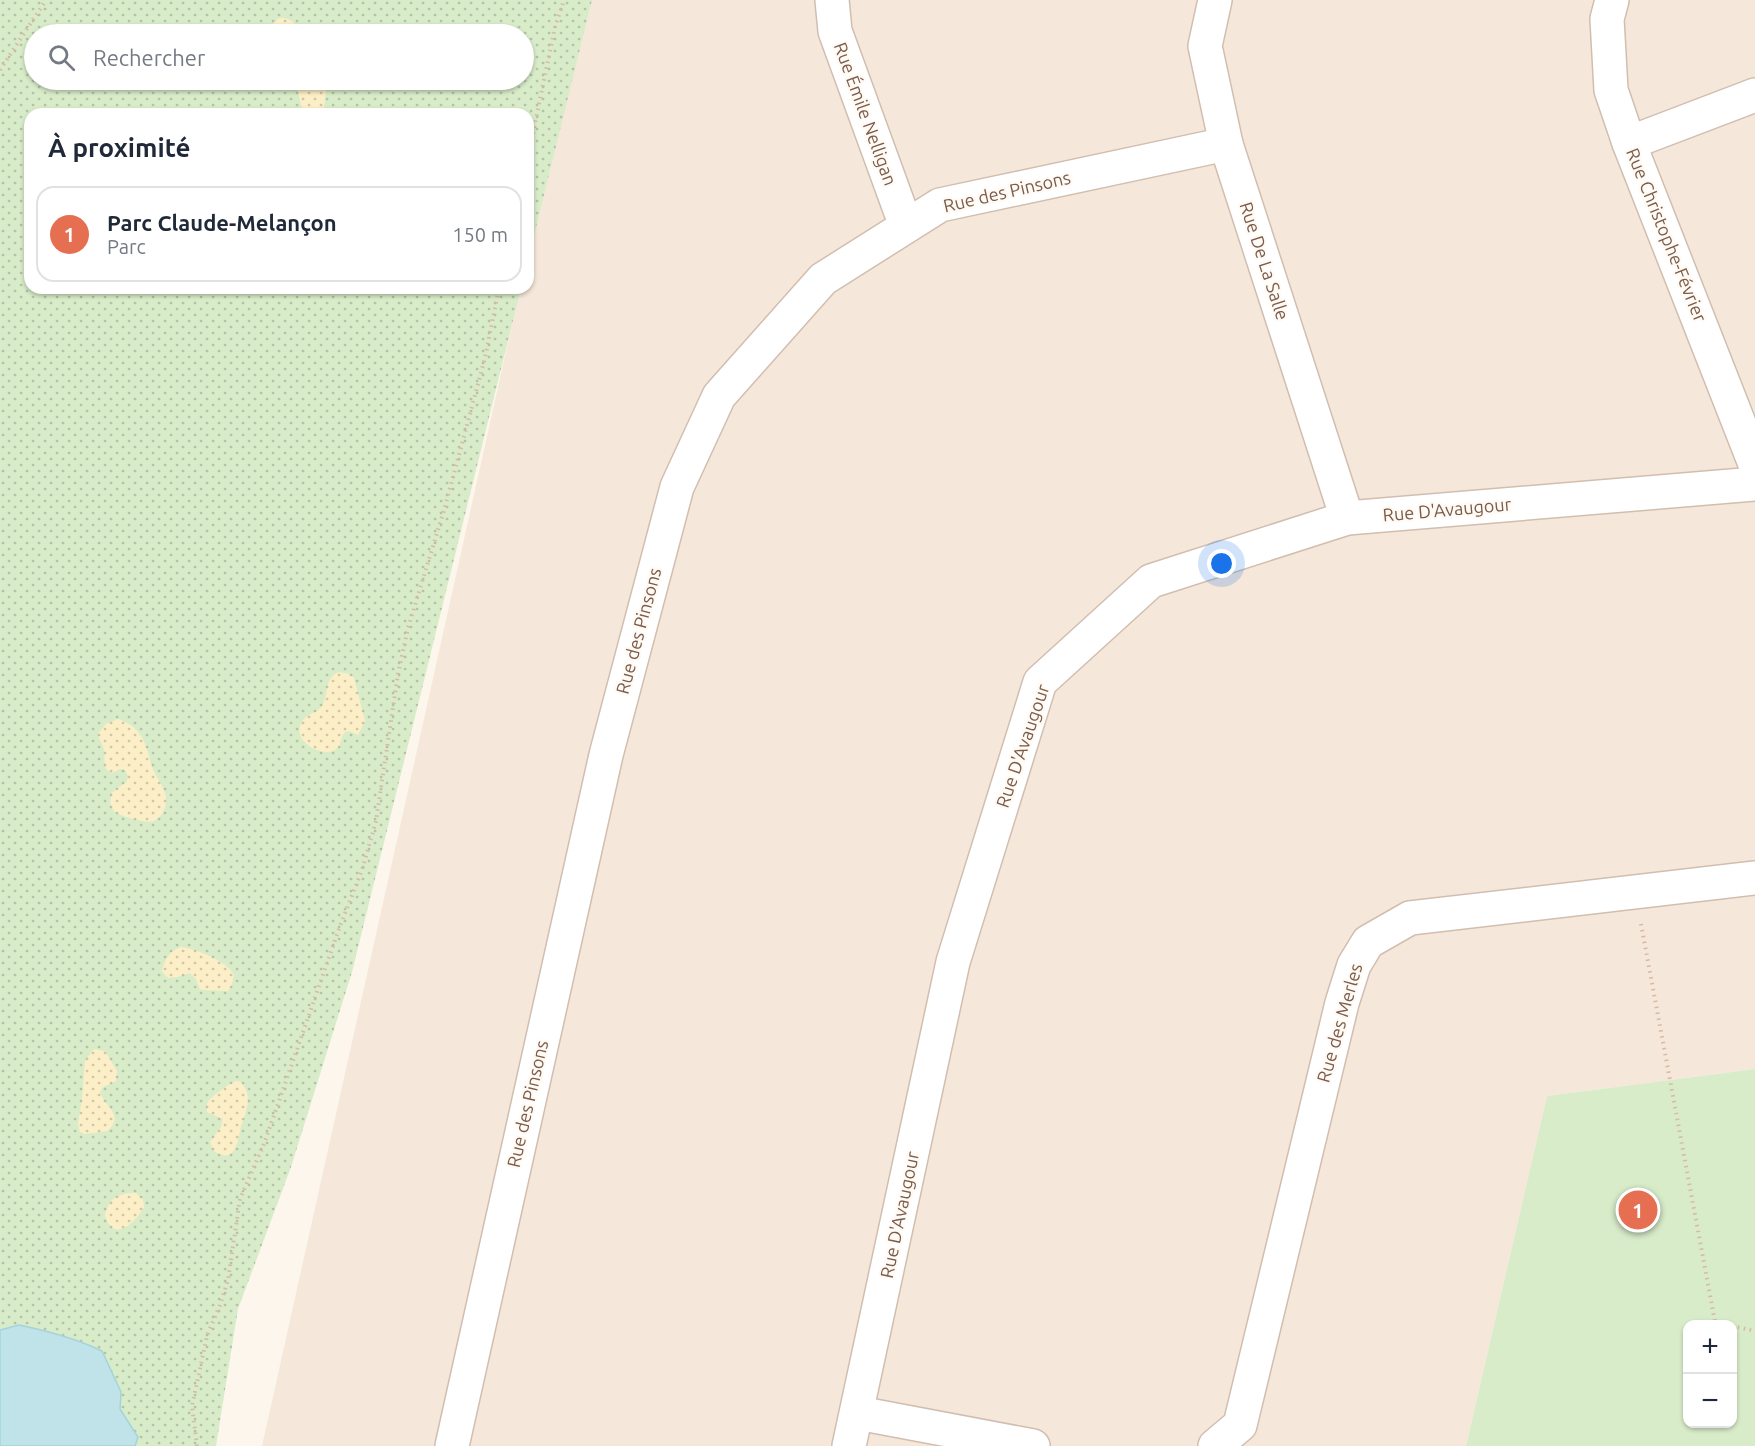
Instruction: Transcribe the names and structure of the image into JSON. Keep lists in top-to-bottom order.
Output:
{
  "streets": {
    "street": [
      "Rue Émile Nelligan",
      "Rue des Pinsons",
      "Rue Christophe-Février",
      "Rue De La Salle",
      "Rue D'Avaugour",
      "Rue des Merles"
    ]
  },
  "crossings": [
    ["Rue Émile Nelligan", "Rue des Pinsons"],
    ["Rue des Pinsons", "Rue De La Salle"],
    ["Rue De La Salle", "Rue D'Avaugour"]
  ],
  "page": {
    "search": "Rechercher",
    "heading": "À proximité",
    "list": [
      {
        "mark": "1",
        "name": "Parc Claude-Melançon",
        "note": "Parc",
        "value": "150 m"
      }
    ],
    "pins": "1",
    "map_buttons": ["+", "−"]
  }
}
